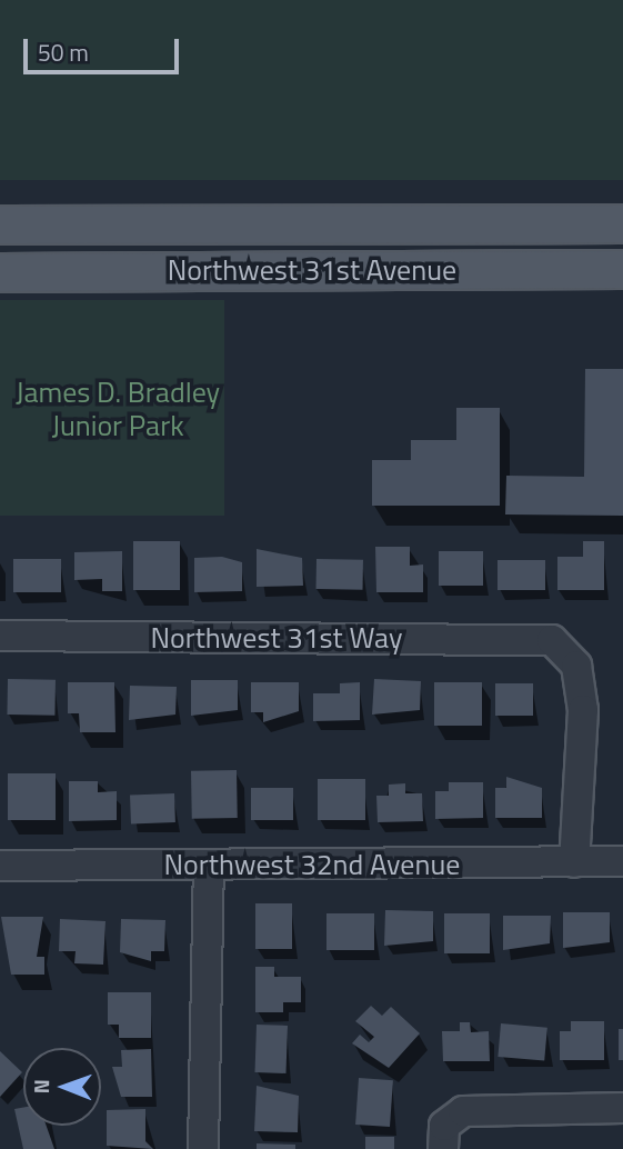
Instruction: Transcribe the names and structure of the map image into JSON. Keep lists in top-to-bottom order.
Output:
{
  "streets": {
    "main road": ["Northwest 31st Avenue"],
    "street": ["Northwest 31st Way", "Northwest 32nd Avenue"]
  },
  "crossings": [
    ["Northwest 31st Way", "Northwest 32nd Avenue"]
  ],
  "parks": ["James D. Bradley Junior Park"],
  "scale_bar": "50 m",
  "north": "left"
}
